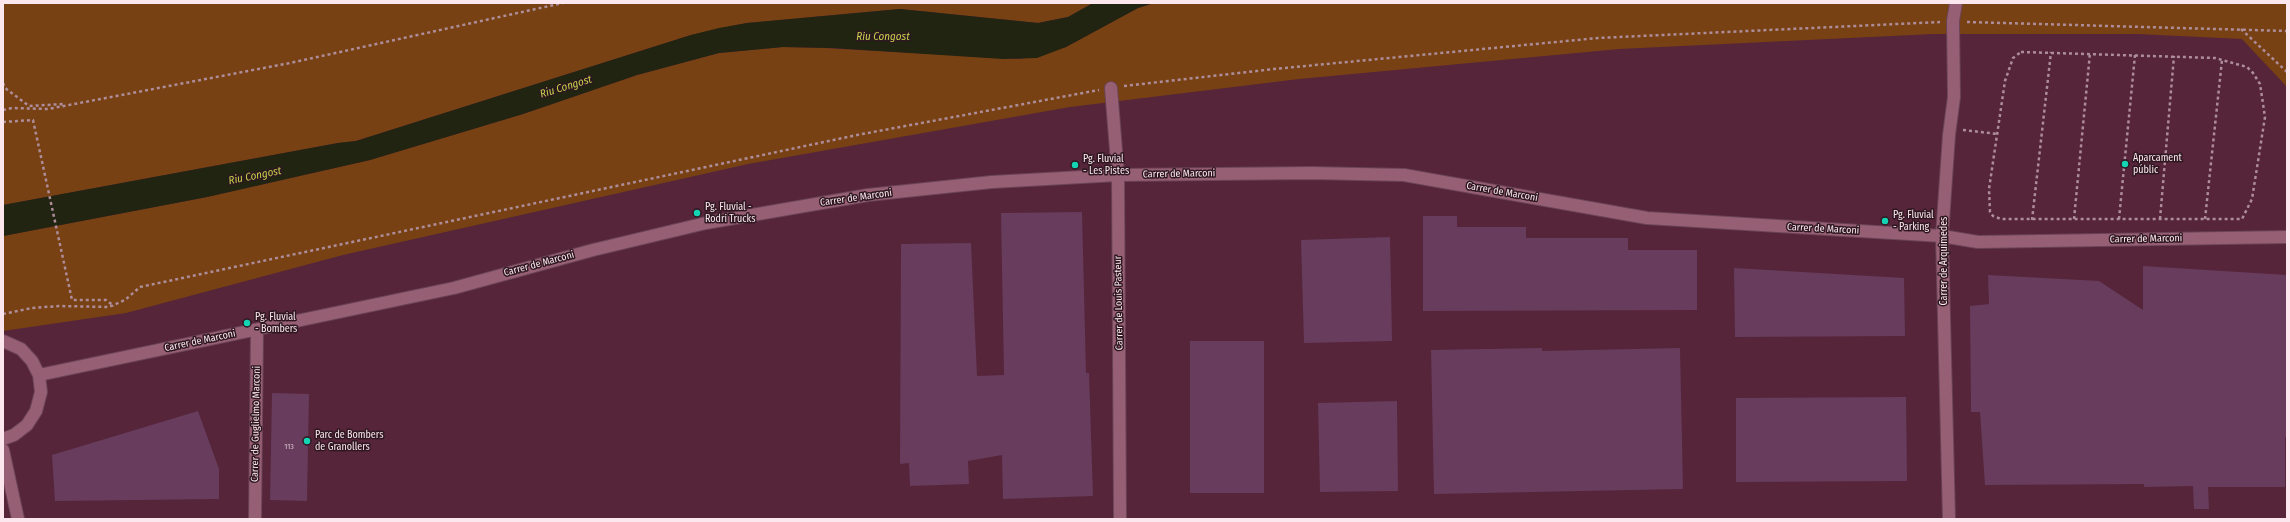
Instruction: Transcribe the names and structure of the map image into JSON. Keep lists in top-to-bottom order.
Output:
{
  "streets": {
    "street": [
      "Carrer de Marconi",
      "Carrer de Arquimedes",
      "Carrer de Louis Pasteur",
      "Carrer de Guglielmo Marconi"
    ]
  },
  "crossings": [
    ["Carrer de Marconi", "Carrer de Arquimedes"],
    ["Carrer de Marconi", "Carrer de Louis Pasteur"],
    ["Carrer de Marconi", "Carrer de Guglielmo Marconi"]
  ],
  "water": ["Riu Congost"],
  "places": [
    "Aparcament públic",
    "Pg. Fluvial - Les Pistes",
    "Pg. Fluvial - Rodri Trucks",
    "Pg. Fluvial - Parking",
    "Pg. Fluvial - Bombers",
    "Parc de Bombers de Granollers"
  ],
  "house_numbers": ["113"]
}
